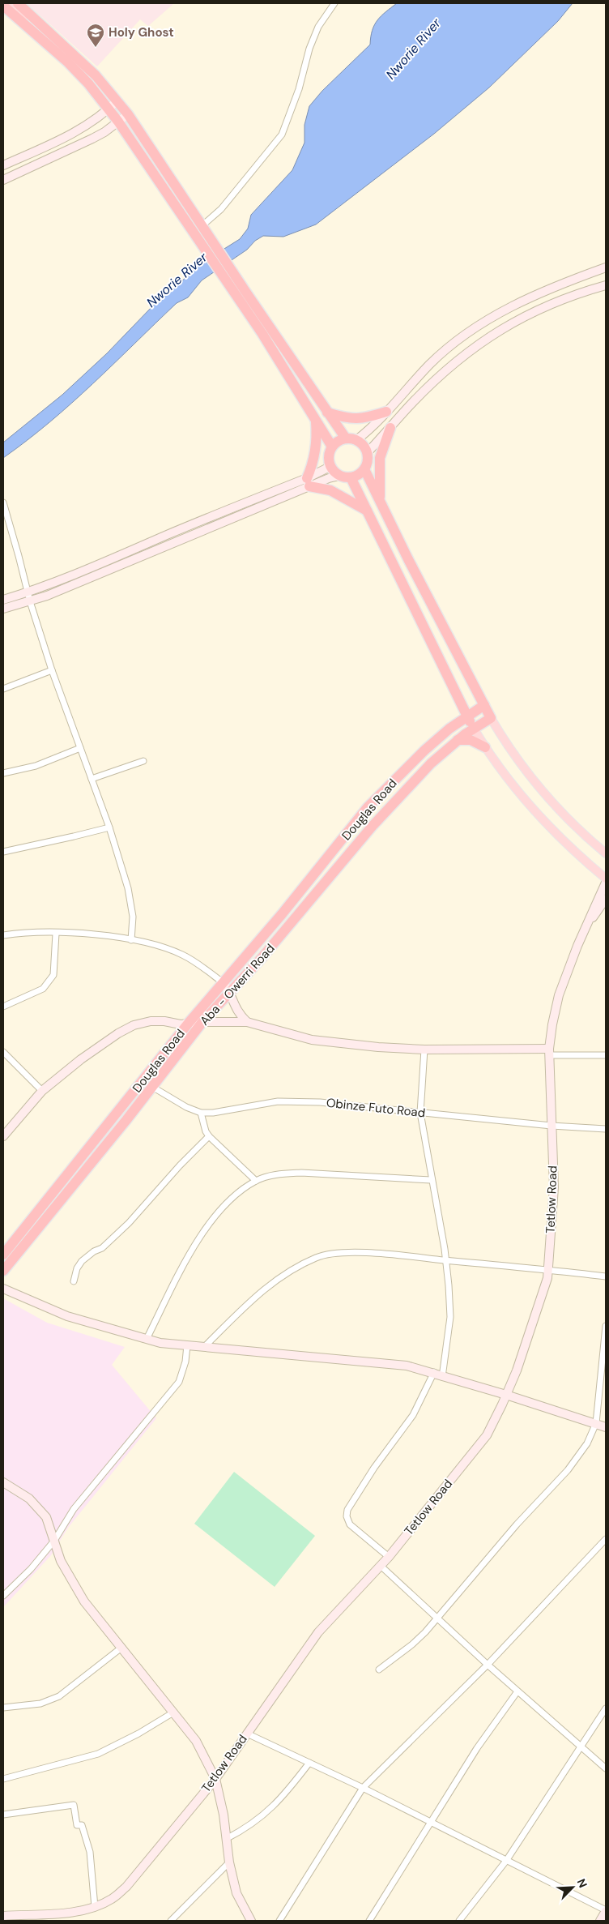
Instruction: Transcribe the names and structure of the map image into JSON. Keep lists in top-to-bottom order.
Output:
{
  "streets": {
    "highway": ["Douglas Road", "Aba - Owerri Road"],
    "street": ["Obinze Futo Road", "Tetlow Road"]
  },
  "crossings": [
    ["Douglas Road", "Aba - Owerri Road"],
    ["Aba - Owerri Road", "Obinze Futo Road"],
    ["Obinze Futo Road", "Tetlow Road"]
  ],
  "water": ["Nworie River"],
  "places": {
    "school or university": ["Holy Ghost"]
  },
  "north": "top right"
}
